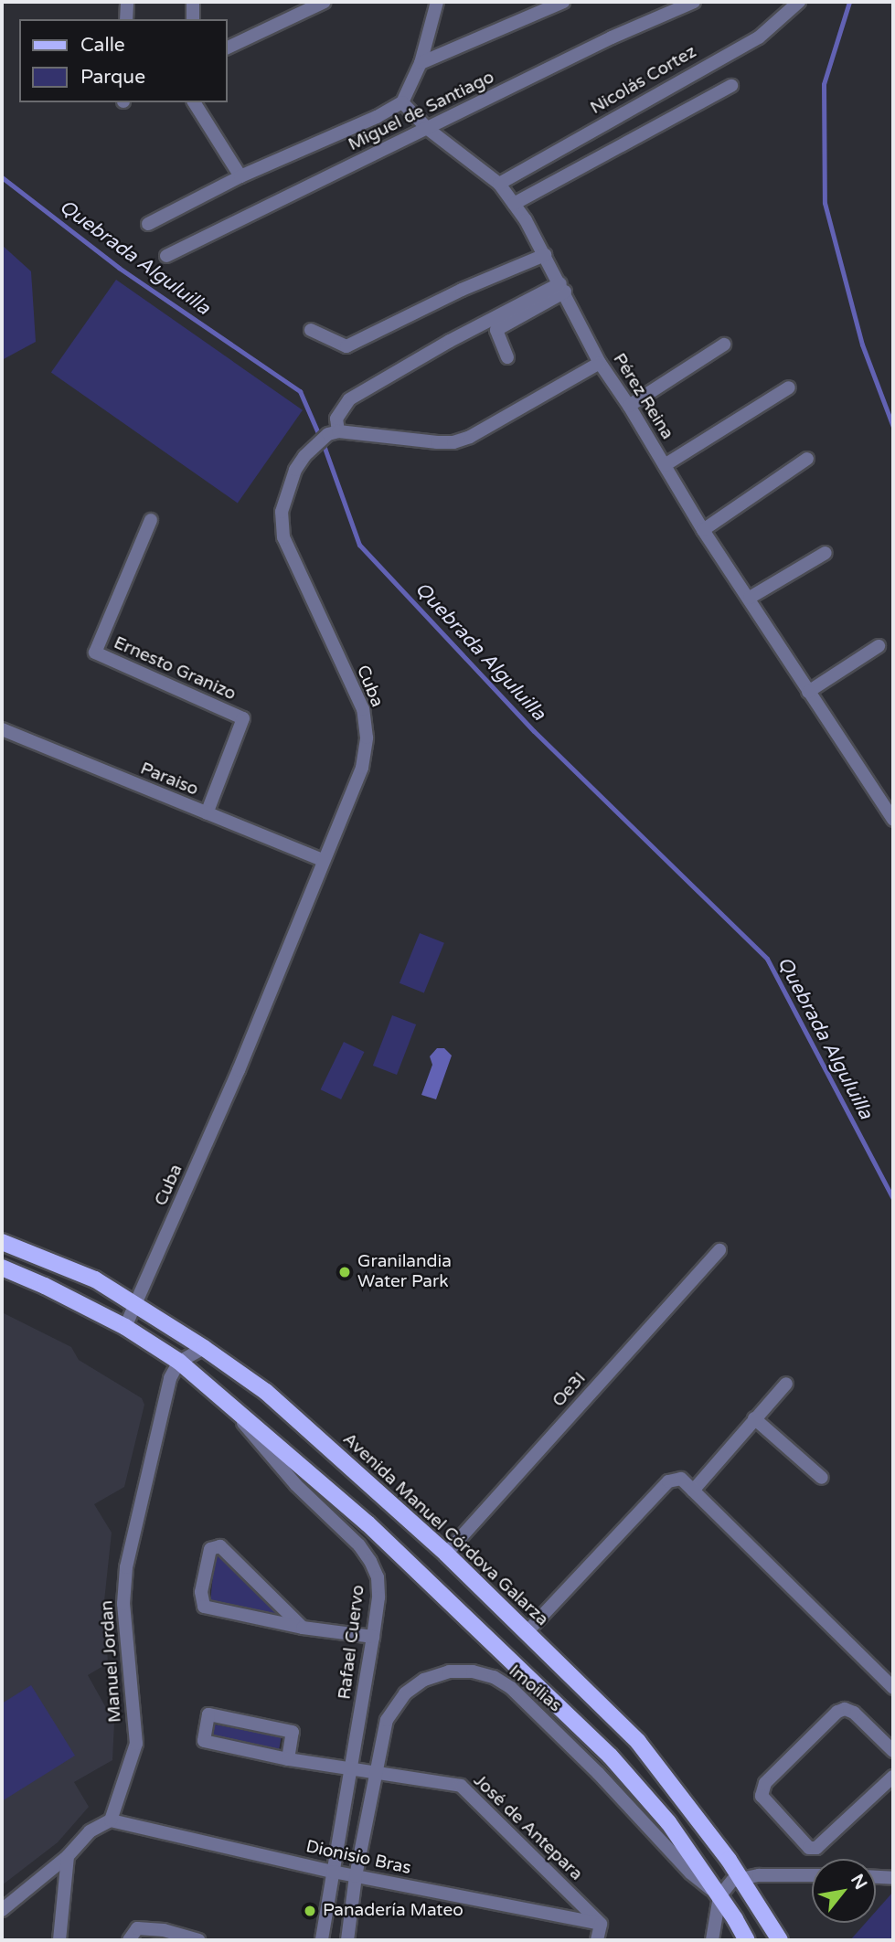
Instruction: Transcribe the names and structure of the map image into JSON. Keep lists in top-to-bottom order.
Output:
{
  "streets": {
    "main road": ["Avenida Manuel Córdova Galarza"],
    "street": [
      "Nicolás Cortez",
      "Miguel de Santiago",
      "Pérez Reina",
      "Ernesto Granizo",
      "Cuba",
      "Paraiso",
      "Oe3I",
      "Rafael Cuervo",
      "Manuel Jordan",
      "Imoilias",
      "José de Antepara",
      "Dionisio Bras"
    ]
  },
  "crossings": [
    ["Nicolás Cortez", "Pérez Reina"],
    ["Miguel de Santiago", "Pérez Reina"],
    ["Ernesto Granizo", "Paraiso"],
    ["Cuba", "Paraiso"],
    ["Cuba", "Avenida Manuel Córdova Galarza"],
    ["Oe3I", "Avenida Manuel Córdova Galarza"],
    ["Rafael Cuervo", "José de Antepara"],
    ["Rafael Cuervo", "Dionisio Bras"],
    ["Manuel Jordan", "Dionisio Bras"],
    ["Imoilias", "José de Antepara"],
    ["Imoilias", "Dionisio Bras"],
    ["José de Antepara", "Dionisio Bras"]
  ],
  "water": ["Quebrada Alguluilla"],
  "places": ["Granilandia Water Park", "Panadería Mateo"],
  "legend": ["Calle", "Parque"],
  "north": "top right"
}
